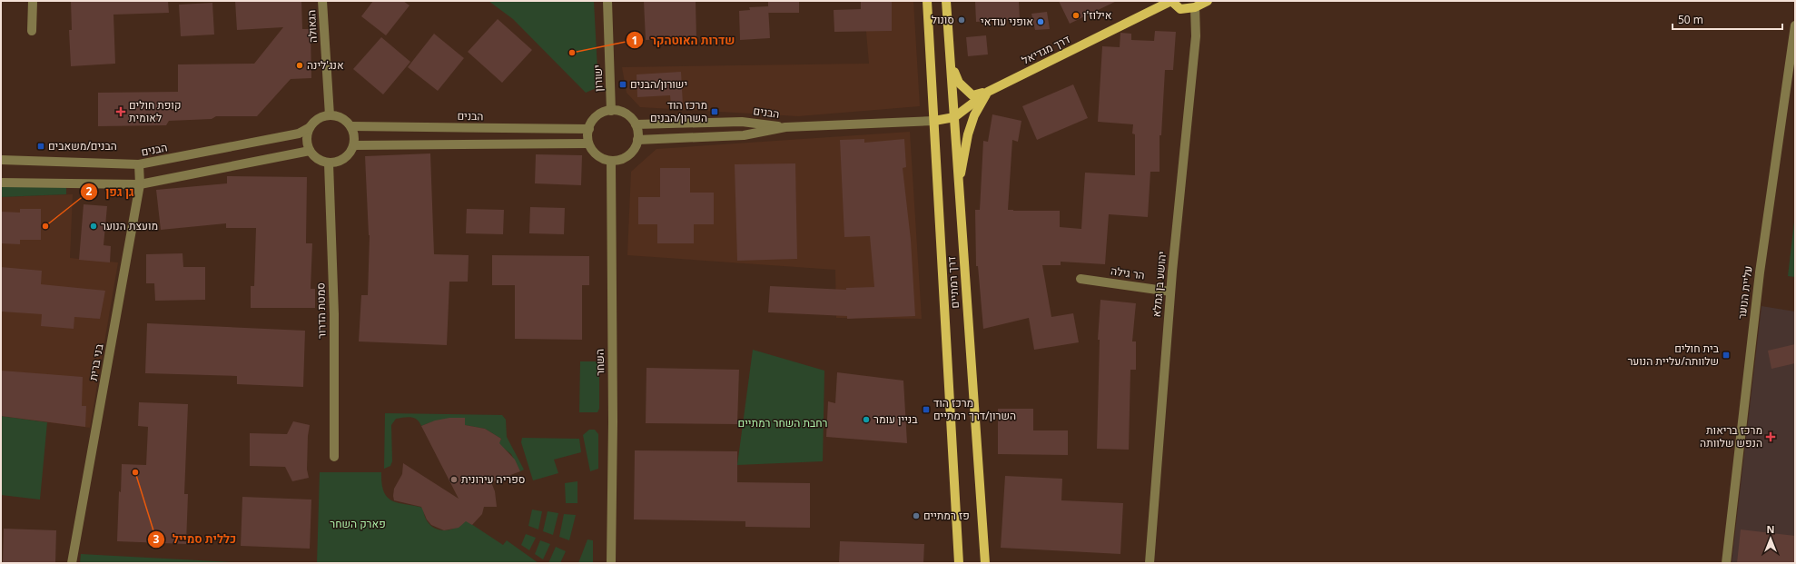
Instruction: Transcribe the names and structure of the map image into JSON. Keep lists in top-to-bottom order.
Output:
{
  "streets": {
    "main road": ["דרך מגדיאל", "דרך רמתיים"],
    "street": [
      "הגאולה",
      "ישורון",
      "הבנים",
      "הר גילה",
      "יהושע בן גמלא",
      "עליית הנוער",
      "סמטת הדרור",
      "בני ברית",
      "השחר"
    ]
  },
  "crossings": [
    ["הגאולה", "הבנים"],
    ["הגאולה", "סמטת הדרור"],
    ["דרך מגדיאל", "הבנים"],
    ["דרך מגדיאל", "דרך רמתיים"],
    ["ישורון", "הבנים"],
    ["ישורון", "השחר"],
    ["הבנים", "דרך רמתיים"],
    ["הבנים", "סמטת הדרור"],
    ["הבנים", "בני ברית"],
    ["הבנים", "השחר"],
    ["הר גילה", "יהושע בן גמלא"]
  ],
  "parks": ["רחבת השחר רמתיים", "פארק השחר"],
  "places": {
    "other": [
      "אילוז'ן",
      "סונול",
      "אופני עודאי",
      "שדרות האוטהקר",
      "אנג'לינה",
      "גן גפן",
      "מועצת הנוער",
      "בניין עומר",
      "כללית סמייל",
      "ספריה עירונית",
      "פז רמתיים"
    ],
    "transit": [
      "ישורון/הבנים",
      "מרכז הוד השרון/הבנים",
      "הבנים/משאבים",
      "בית חולים שלוותה/עליית הנוער",
      "מרכז הוד השרון/דרך רמתיים"
    ],
    "health": ["קופת חולים לאומית", "מרכז בריאות הנפש שלוותה"]
  },
  "scale_bar": "50 m",
  "north": "top"
}
